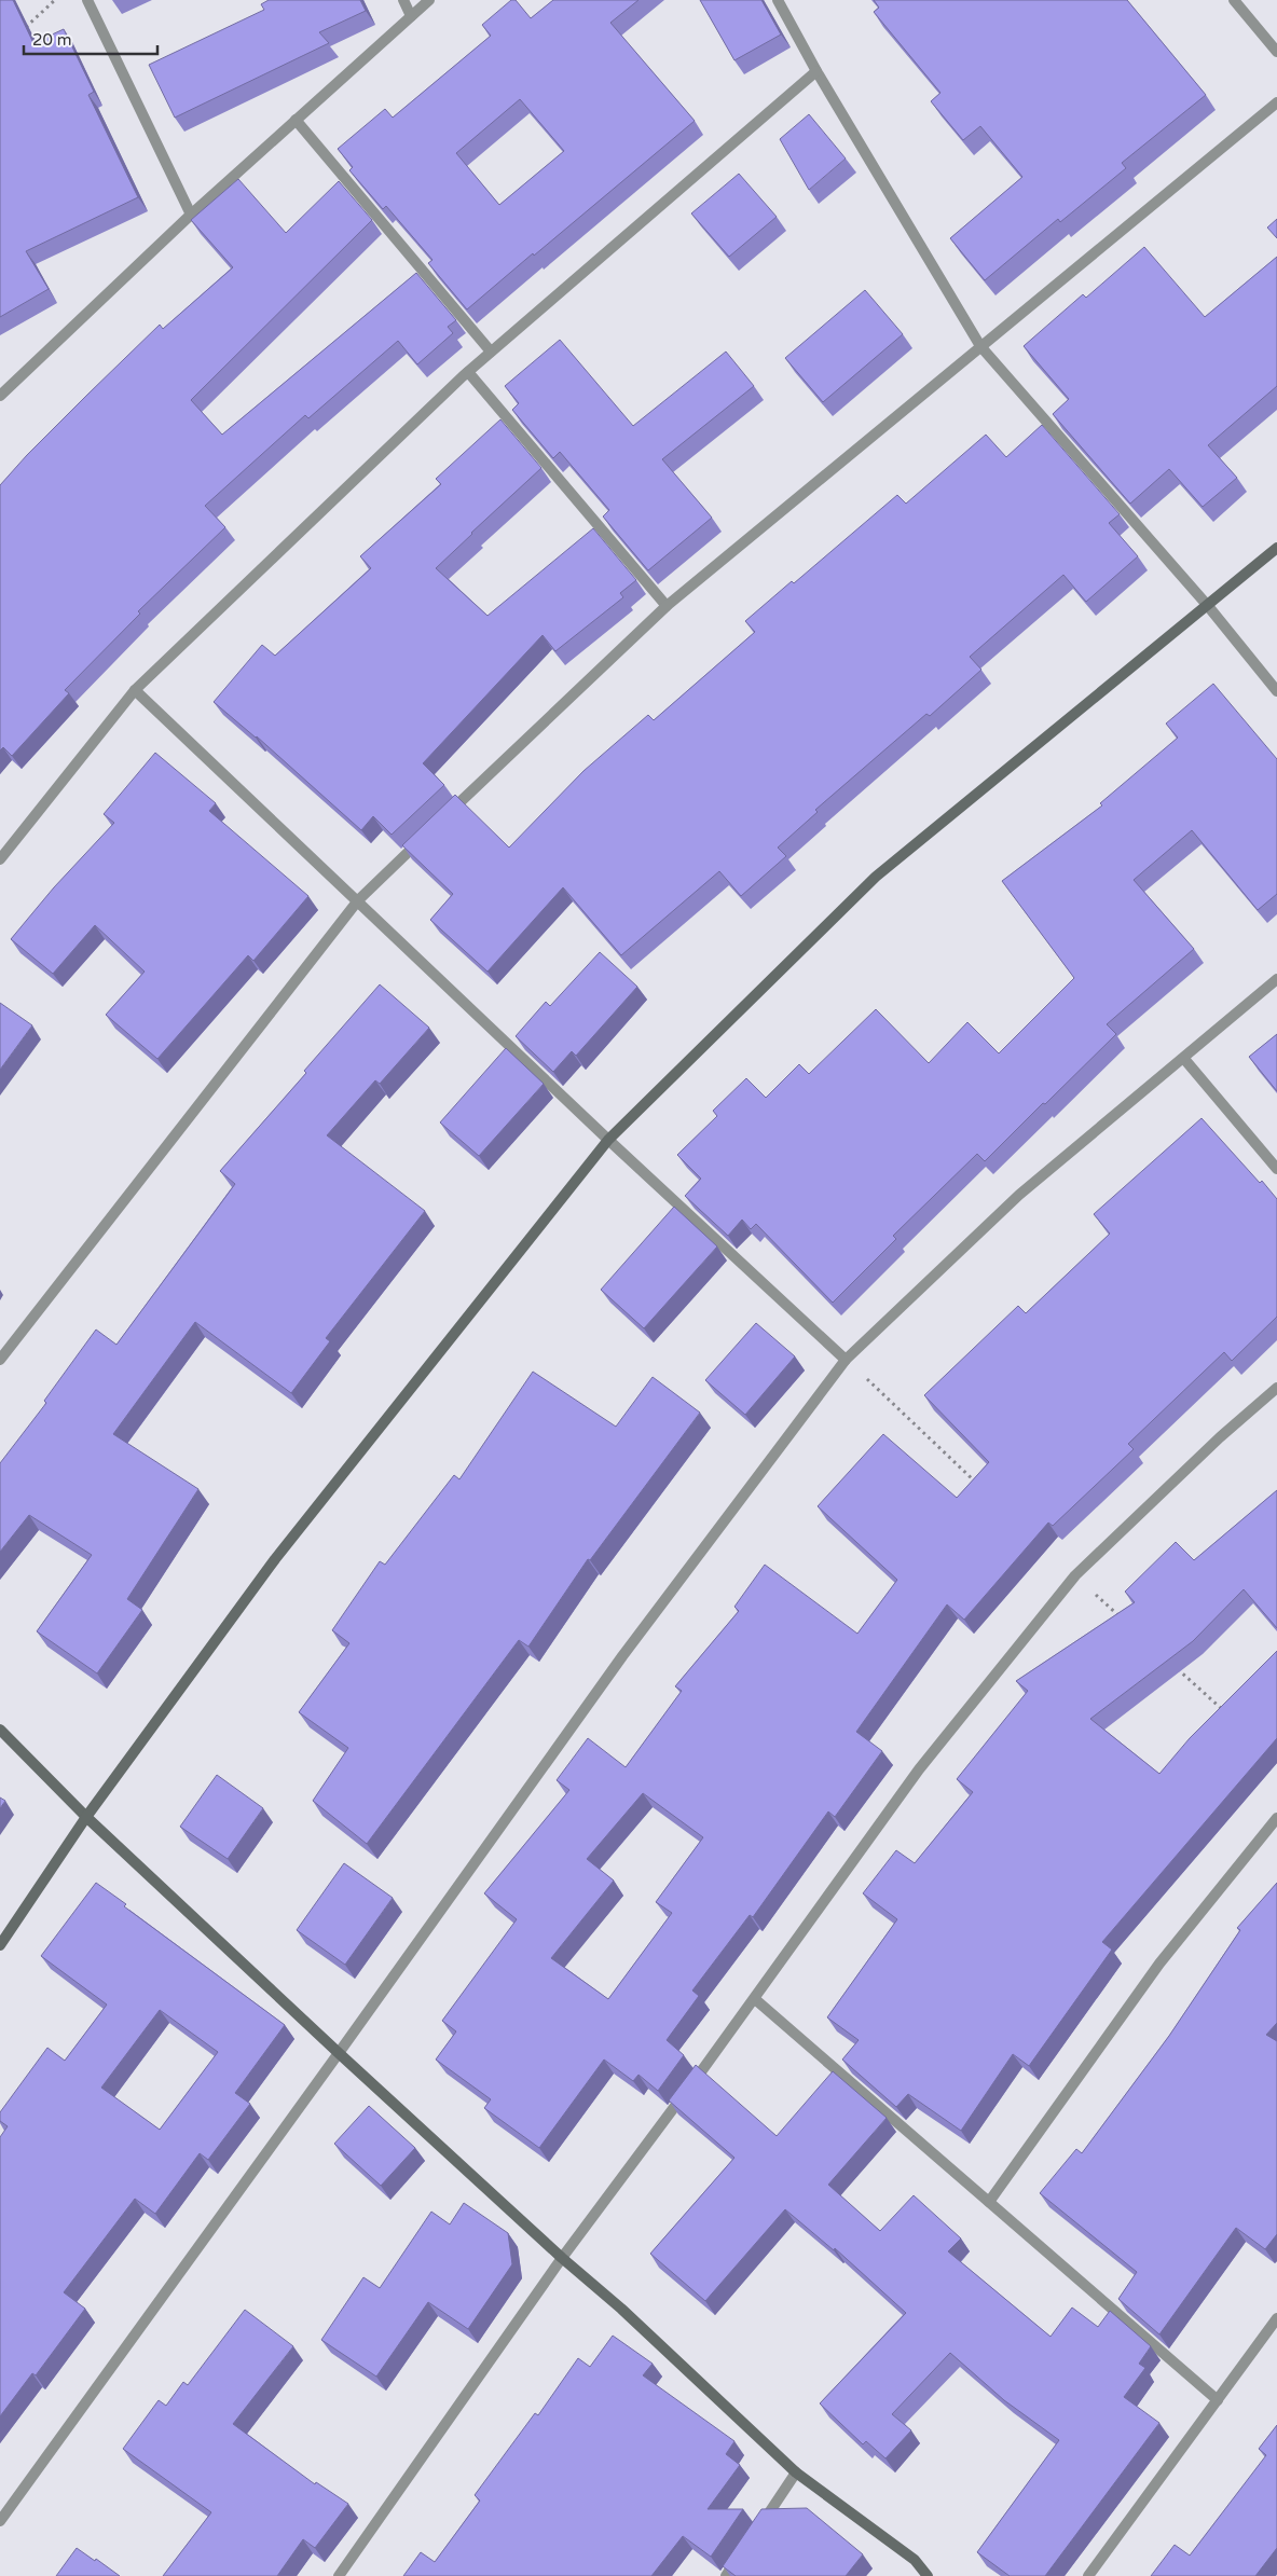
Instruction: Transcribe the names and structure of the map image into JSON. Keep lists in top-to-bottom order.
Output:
{
  "scale_bar": "20 m"
}
